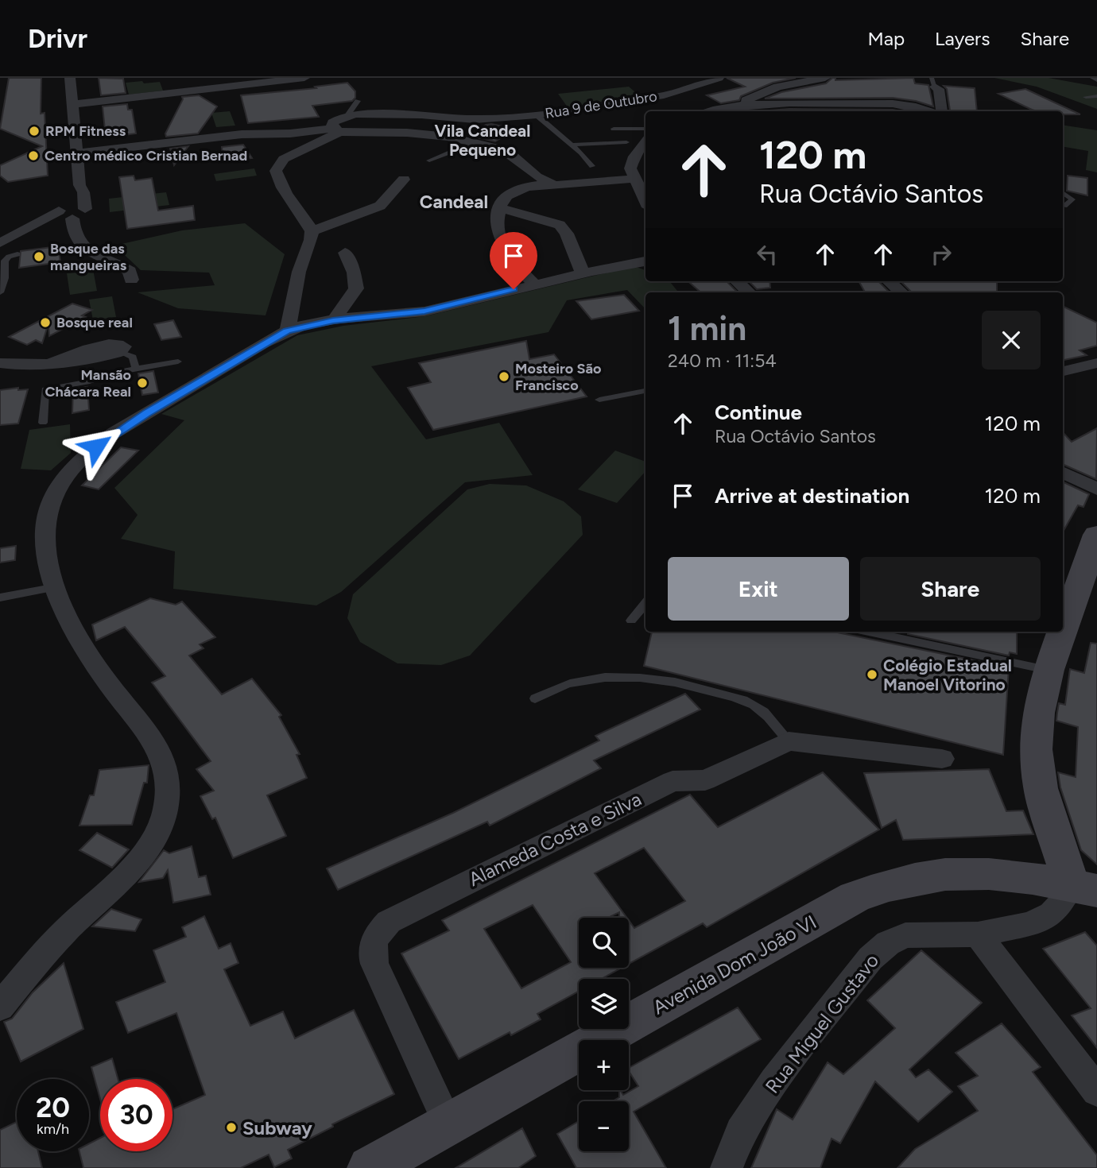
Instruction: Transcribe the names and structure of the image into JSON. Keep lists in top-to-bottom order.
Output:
{
  "streets": {
    "main road": ["Avenida Dom João VI"],
    "street": ["Rua 9 de Outubro", "Alameda Costa e Silva", "Rua Miguel Gustavo"]
  },
  "crossings": [
    ["Alameda Costa e Silva", "Avenida Dom João VI"],
    ["Avenida Dom João VI", "Rua Miguel Gustavo"]
  ],
  "districts": ["Vila Candeal Pequeno", "Candeal"],
  "places": [
    "RPM Fitness",
    "Centro médico Cristian Bernad",
    "Bosque das mangueiras",
    "Bosque real",
    "Mosteiro São Francisco",
    "Mansão Chácara Real",
    "Colégio Estadual Manoel Vitorino",
    "Subway"
  ],
  "page": {
    "header": "Drivr",
    "nav": ["Map", "Layers", "Share"],
    "turn": ["120 m", "Rua Octávio Santos"],
    "heading": ["1 min", "240 m · 11:54"],
    "list": [
      {
        "name": "Continue",
        "note": "Rua Octávio Santos",
        "value": "120 m"
      },
      {
        "name": "Arrive at destination",
        "value": "120 m"
      }
    ],
    "buttons": ["Exit", "Share"],
    "map_buttons": ["+", "−"],
    "speed": "20 km/h",
    "limit": "30"
  }
}
